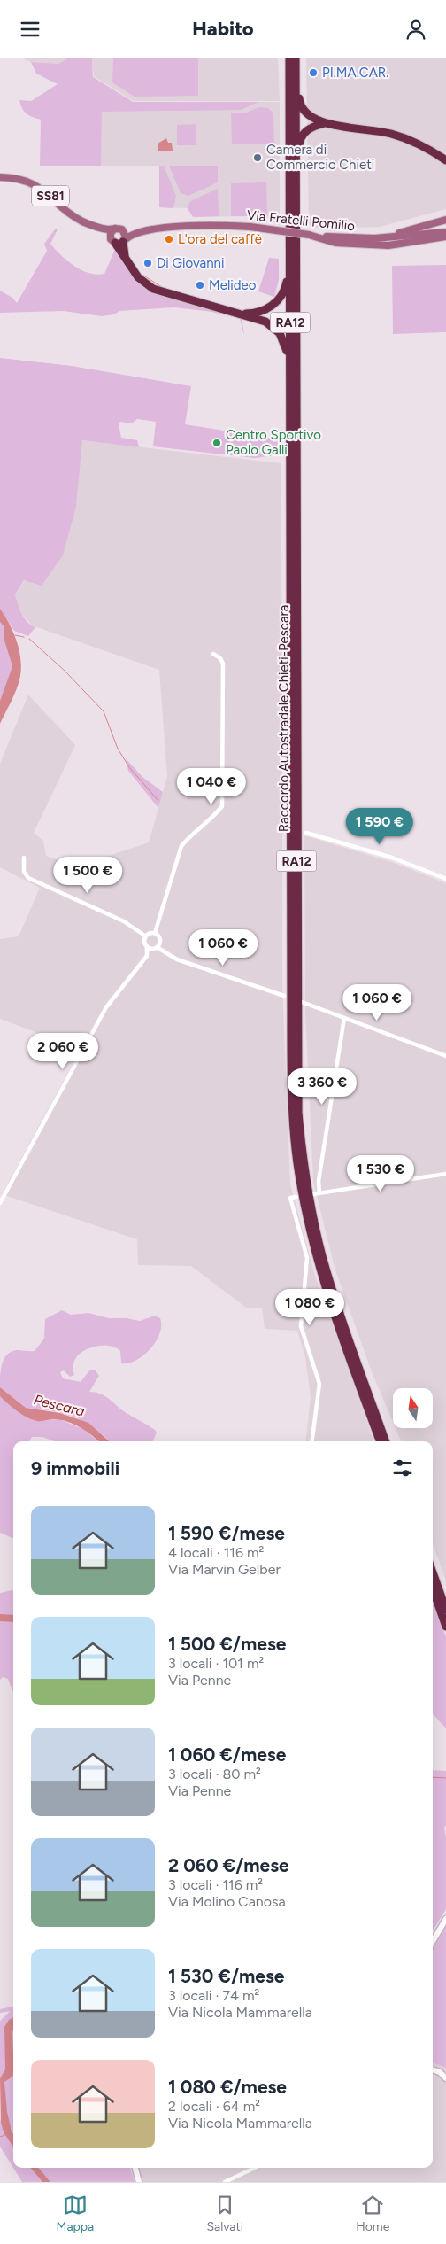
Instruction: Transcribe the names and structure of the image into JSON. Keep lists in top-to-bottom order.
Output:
{
  "streets": {
    "highway": ["RA12", "Raccordo Autostradale Chieti-Pescara"],
    "main road": ["SS81", "Via Fratelli Pomilio"]
  },
  "crossings": [
    ["SS81", "Via Fratelli Pomilio"]
  ],
  "water": ["Pescara"],
  "places": [
    "PI.MA.CAR.",
    "Camera di Commercio Chieti",
    "L'ora del caffè",
    "Di Giovanni",
    "Melideo",
    "Centro Sportivo Paolo Galli"
  ],
  "north": "top",
  "page": {
    "header": "Habito",
    "price": [
      "1 040 €",
      "1 590 €",
      "1 500 €",
      "1 060 €",
      "1 060 €",
      "2 060 €",
      "3 360 €",
      "1 530 €",
      "1 080 €"
    ],
    "heading": "9 immobili",
    "list": [
      {
        "name": "1 590 €/mese",
        "note": "4 locali · 116 m² · Via Marvin Gelber"
      },
      {
        "name": "1 500 €/mese",
        "note": "3 locali · 101 m² · Via Penne"
      },
      {
        "name": "1 060 €/mese",
        "note": "3 locali · 80 m² · Via Penne"
      },
      {
        "name": "2 060 €/mese",
        "note": "3 locali · 116 m² · Via Molino Canosa"
      },
      {
        "name": "1 530 €/mese",
        "note": "3 locali · 74 m² · Via Nicola Mammarella"
      },
      {
        "name": "1 080 €/mese",
        "note": "2 locali · 64 m² · Via Nicola Mammarella"
      }
    ],
    "tabs": ["Mappa", "Salvati", "Home"]
  }
}
